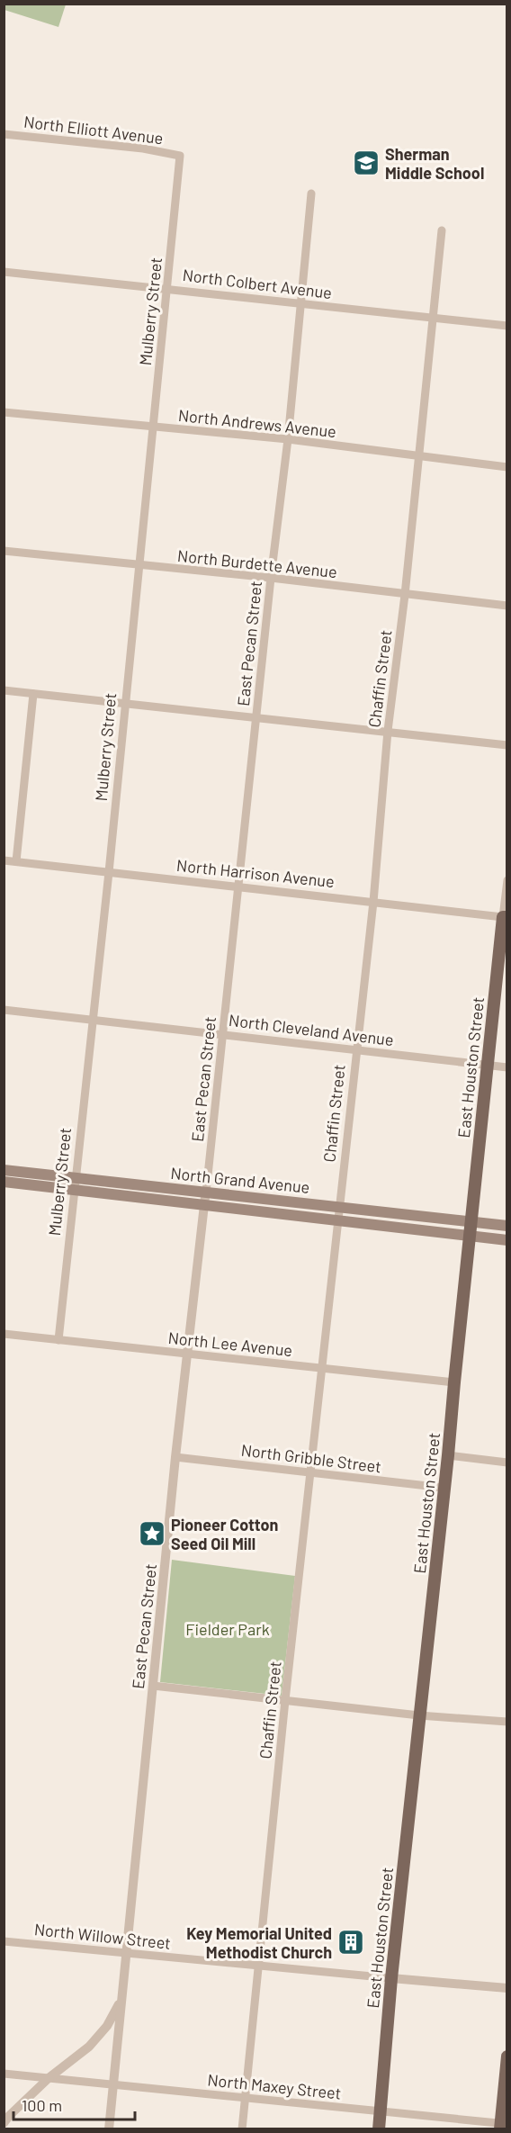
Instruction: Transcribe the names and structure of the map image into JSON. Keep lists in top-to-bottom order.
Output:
{
  "streets": {
    "main road": ["East Houston Street", "North Grand Avenue"],
    "street": [
      "North Elliott Avenue",
      "North Colbert Avenue",
      "Mulberry Street",
      "North Andrews Avenue",
      "North Burdette Avenue",
      "East Pecan Street",
      "Chaffin Street",
      "North Harrison Avenue",
      "North Cleveland Avenue",
      "North Lee Avenue",
      "North Gribble Street",
      "North Willow Street",
      "North Maxey Street"
    ]
  },
  "crossings": [
    ["North Elliott Avenue", "Mulberry Street"],
    ["North Colbert Avenue", "Mulberry Street"],
    ["North Colbert Avenue", "East Pecan Street"],
    ["North Colbert Avenue", "Chaffin Street"],
    ["Mulberry Street", "North Andrews Avenue"],
    ["Mulberry Street", "North Burdette Avenue"],
    ["Mulberry Street", "North Harrison Avenue"],
    ["Mulberry Street", "North Cleveland Avenue"],
    ["Mulberry Street", "North Grand Avenue"],
    ["Mulberry Street", "North Lee Avenue"],
    ["North Andrews Avenue", "East Pecan Street"],
    ["North Andrews Avenue", "Chaffin Street"],
    ["North Burdette Avenue", "East Pecan Street"],
    ["North Burdette Avenue", "Chaffin Street"],
    ["East Pecan Street", "North Harrison Avenue"],
    ["East Pecan Street", "North Cleveland Avenue"],
    ["East Pecan Street", "North Grand Avenue"],
    ["East Pecan Street", "North Lee Avenue"],
    ["East Pecan Street", "North Gribble Street"],
    ["East Pecan Street", "North Willow Street"],
    ["East Pecan Street", "North Maxey Street"],
    ["Chaffin Street", "North Harrison Avenue"],
    ["Chaffin Street", "North Cleveland Avenue"],
    ["Chaffin Street", "North Grand Avenue"],
    ["Chaffin Street", "North Lee Avenue"],
    ["Chaffin Street", "North Gribble Street"],
    ["Chaffin Street", "North Willow Street"],
    ["Chaffin Street", "North Maxey Street"],
    ["North Harrison Avenue", "East Houston Street"],
    ["North Cleveland Avenue", "East Houston Street"],
    ["East Houston Street", "North Grand Avenue"],
    ["East Houston Street", "North Lee Avenue"],
    ["East Houston Street", "North Gribble Street"],
    ["East Houston Street", "North Willow Street"],
    ["East Houston Street", "North Maxey Street"]
  ],
  "parks": ["Fielder Park"],
  "places": {
    "school or university": ["Sherman Middle School"],
    "place": ["Pioneer Cotton Seed Oil Mill"],
    "building": ["Key Memorial United Methodist Church"]
  },
  "scale_bar": "100 m"
}
